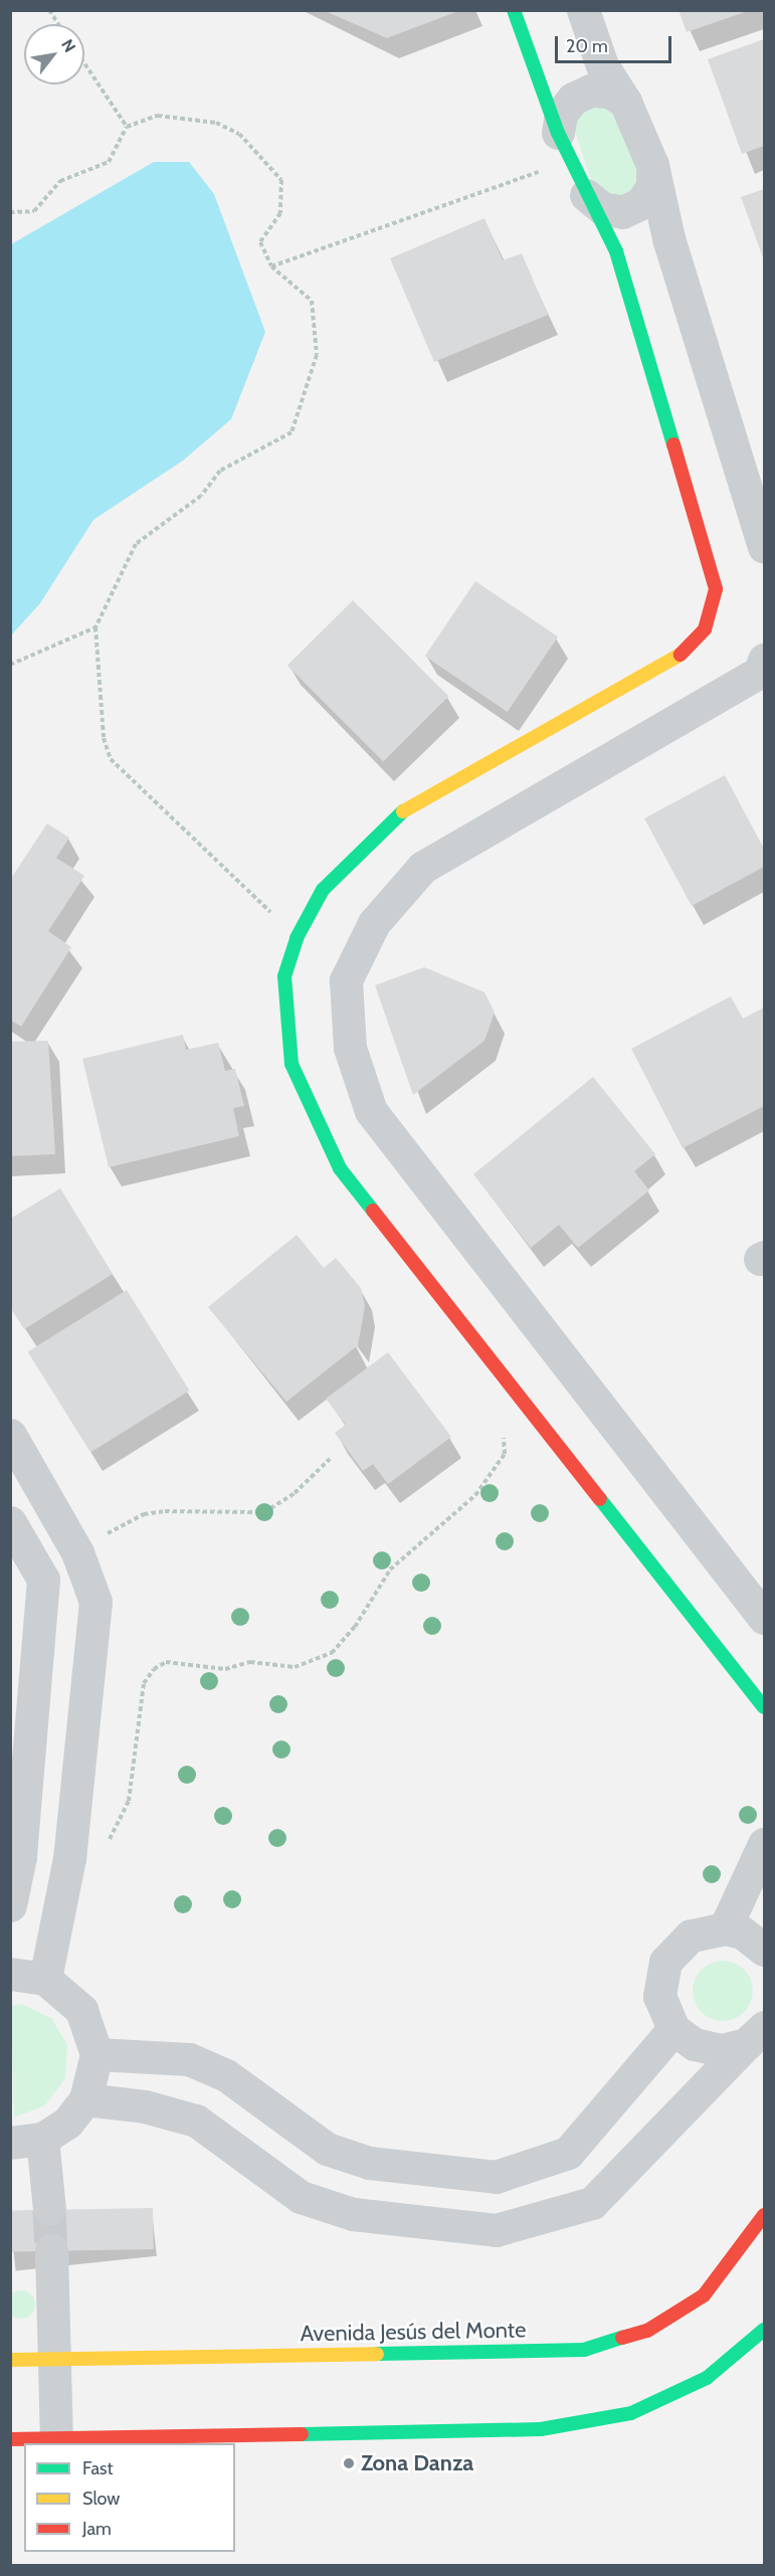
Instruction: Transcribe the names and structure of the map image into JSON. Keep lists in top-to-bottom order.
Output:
{
  "streets": {
    "street": ["Avenida Jesús del Monte"]
  },
  "places": ["Zona Danza"],
  "legend": ["Fast", "Slow", "Jam"],
  "scale_bar": "20 m",
  "north": "top right"
}
